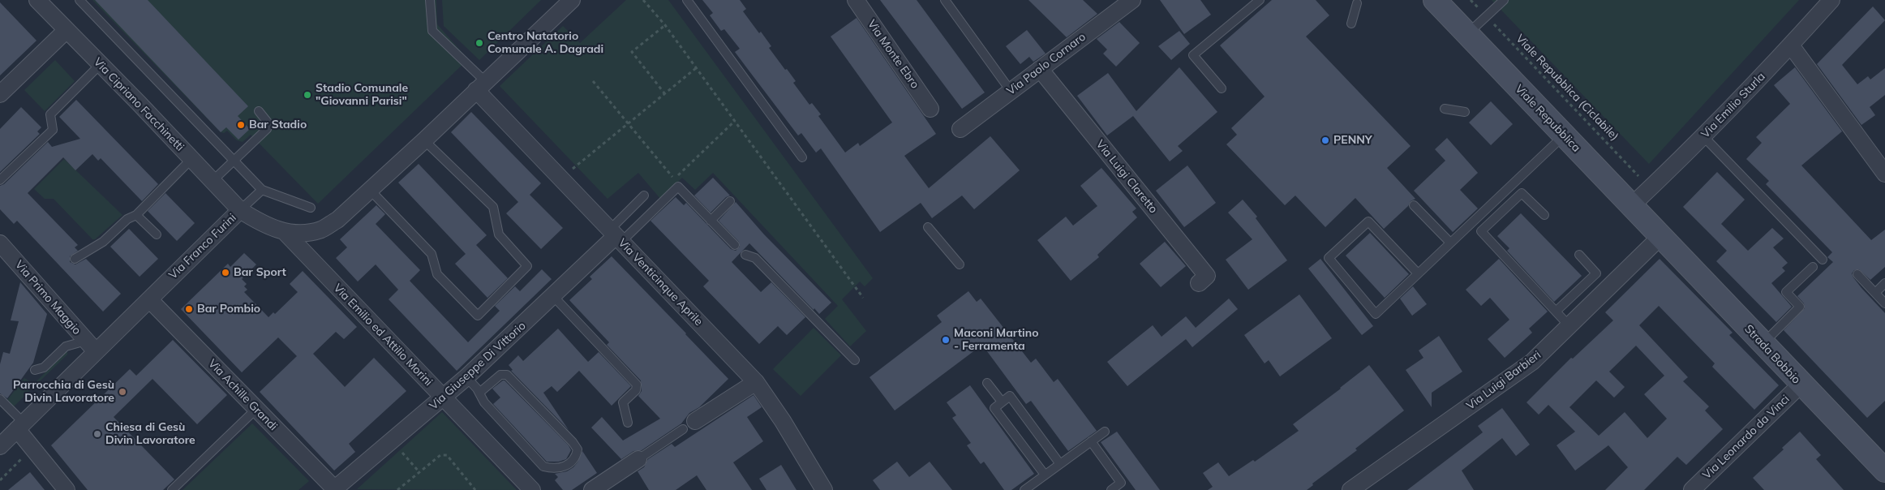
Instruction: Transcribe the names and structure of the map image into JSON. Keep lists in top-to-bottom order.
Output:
{
  "streets": {
    "main road": ["Viale Repubblica", "Strada Bobbio"],
    "street": [
      "Via Monte Ebro",
      "Via Paolo Cornaro",
      "Via Cipriano Facchinetti",
      "Via Emilio Sturla",
      "Via Luigi Claretto",
      "Via Franco Furini",
      "Via Venticinque Aprile",
      "Via Primo Maggio",
      "Via Emilio ed Attilio Morini",
      "Via Giuseppe Di Vittorio",
      "Via Luigi Barbieri",
      "Via Achille Grandi",
      "Via Leonardo da Vinci"
    ],
    "path": ["Viale Repubblica (Ciclabile)"]
  },
  "crossings": [
    ["Via Paolo Cornaro", "Via Luigi Claretto"],
    ["Viale Repubblica (Ciclabile)", "Via Emilio Sturla"],
    ["Via Cipriano Facchinetti", "Via Franco Furini"],
    ["Via Emilio Sturla", "Viale Repubblica"],
    ["Viale Repubblica", "Strada Bobbio"],
    ["Viale Repubblica", "Via Luigi Barbieri"],
    ["Via Franco Furini", "Via Venticinque Aprile"],
    ["Via Franco Furini", "Via Primo Maggio"],
    ["Via Franco Furini", "Via Emilio ed Attilio Morini"],
    ["Via Franco Furini", "Via Achille Grandi"],
    ["Via Venticinque Aprile", "Via Giuseppe Di Vittorio"],
    ["Via Emilio ed Attilio Morini", "Via Giuseppe Di Vittorio"],
    ["Strada Bobbio", "Via Luigi Barbieri"],
    ["Strada Bobbio", "Via Leonardo da Vinci"],
    ["Via Giuseppe Di Vittorio", "Via Achille Grandi"]
  ],
  "places": [
    "Centro Natatorio Comunale A. Dagradi",
    "Stadio Comunale \"Giovanni Parisi\"",
    "Bar Stadio",
    "PENNY",
    "Bar Sport",
    "Bar Pombio",
    "Maconi Martino - Ferramenta",
    "Parrocchia di Gesù Divin Lavoratore",
    "Chiesa di Gesù Divin Lavoratore"
  ]
}
